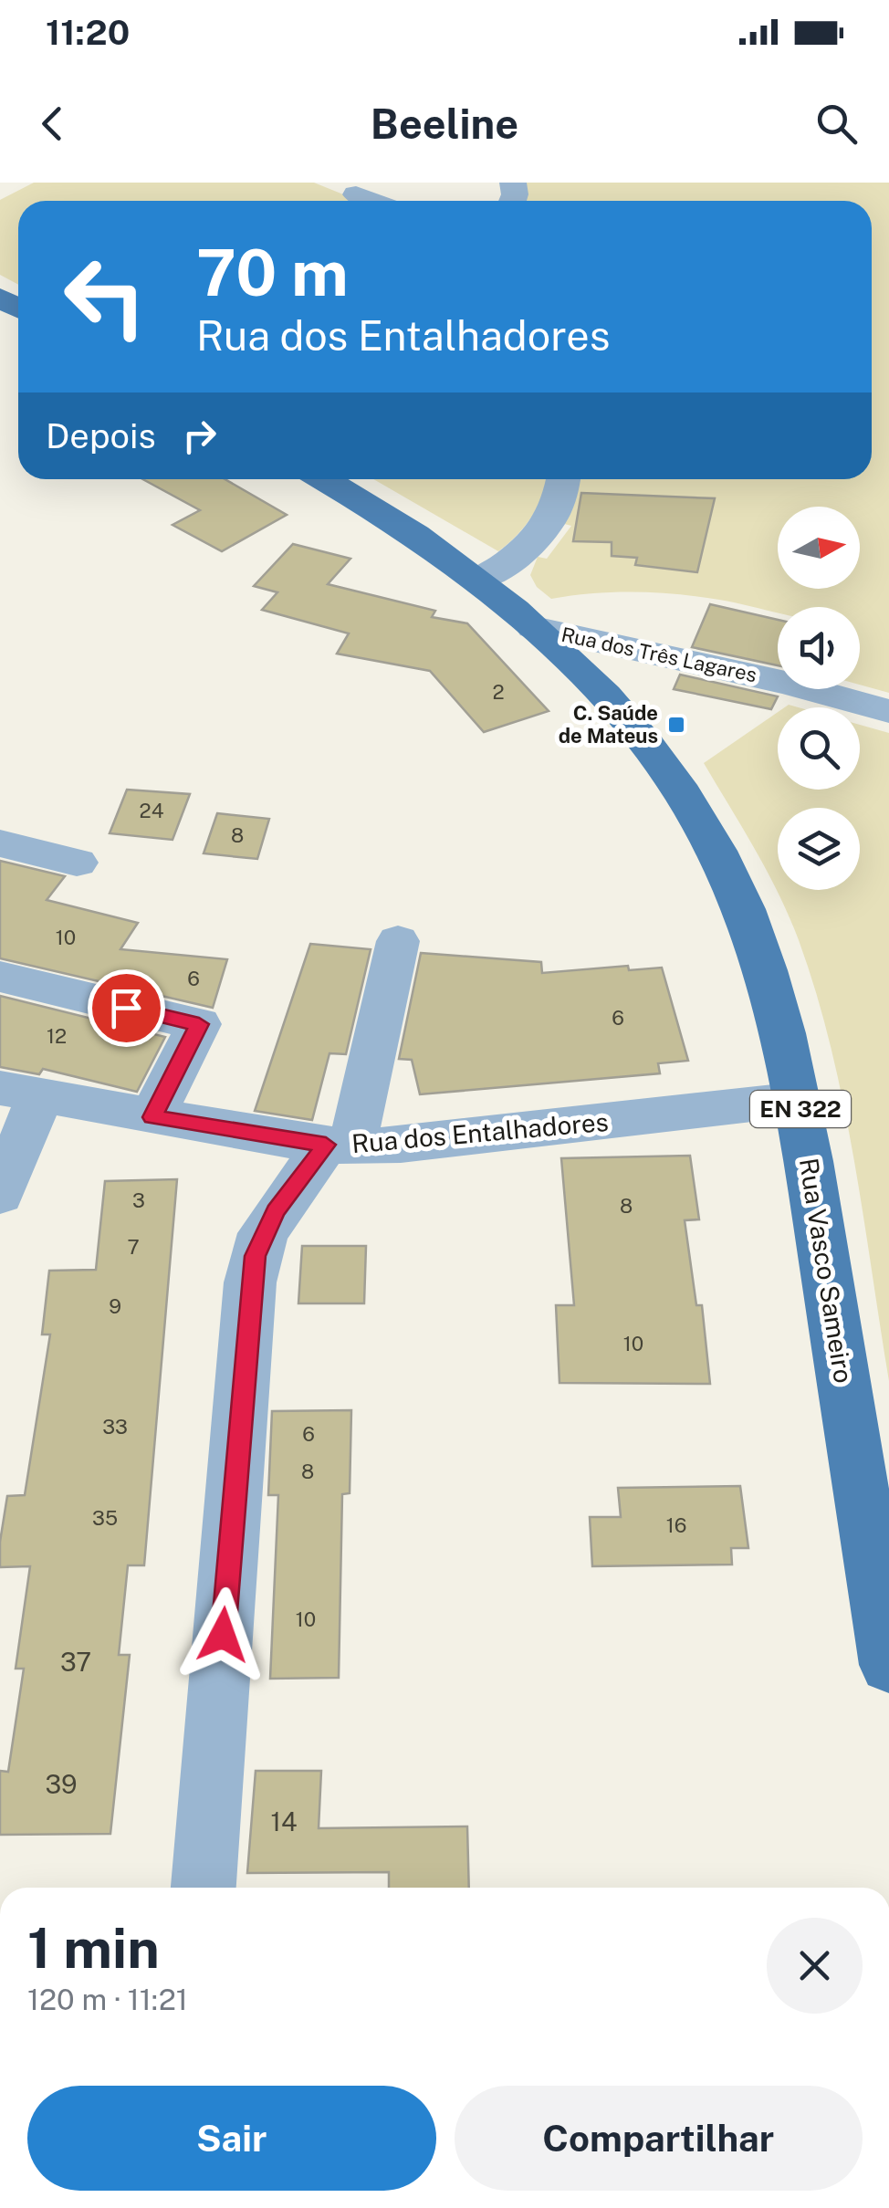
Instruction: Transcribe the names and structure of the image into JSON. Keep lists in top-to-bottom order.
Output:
{
  "streets": {
    "main road": ["EN 322", "Rua Vasco Sameiro"],
    "street": ["Rua dos Três Lagares", "Rua dos Entalhadores"]
  },
  "crossings": [
    ["Rua dos Três Lagares", "Rua Vasco Sameiro"],
    ["Rua dos Entalhadores", "Rua Vasco Sameiro"]
  ],
  "places": {
    "transit": ["C. Saúde de Mateus"]
  },
  "house_numbers": [
    "2",
    "24",
    "8",
    "10",
    "6",
    "6",
    "12",
    "3",
    "8",
    "7",
    "9",
    "10",
    "33",
    "6",
    "8",
    "35",
    "16",
    "10",
    "37",
    "39",
    "14"
  ],
  "north": "right",
  "page": {
    "status": "11:20",
    "header": "Beeline",
    "turn": ["70 m", "Rua dos Entalhadores"],
    "then": "Depois",
    "heading": ["1 min", "120 m · 11:21"],
    "buttons": ["Sair", "Compartilhar"]
  }
}
